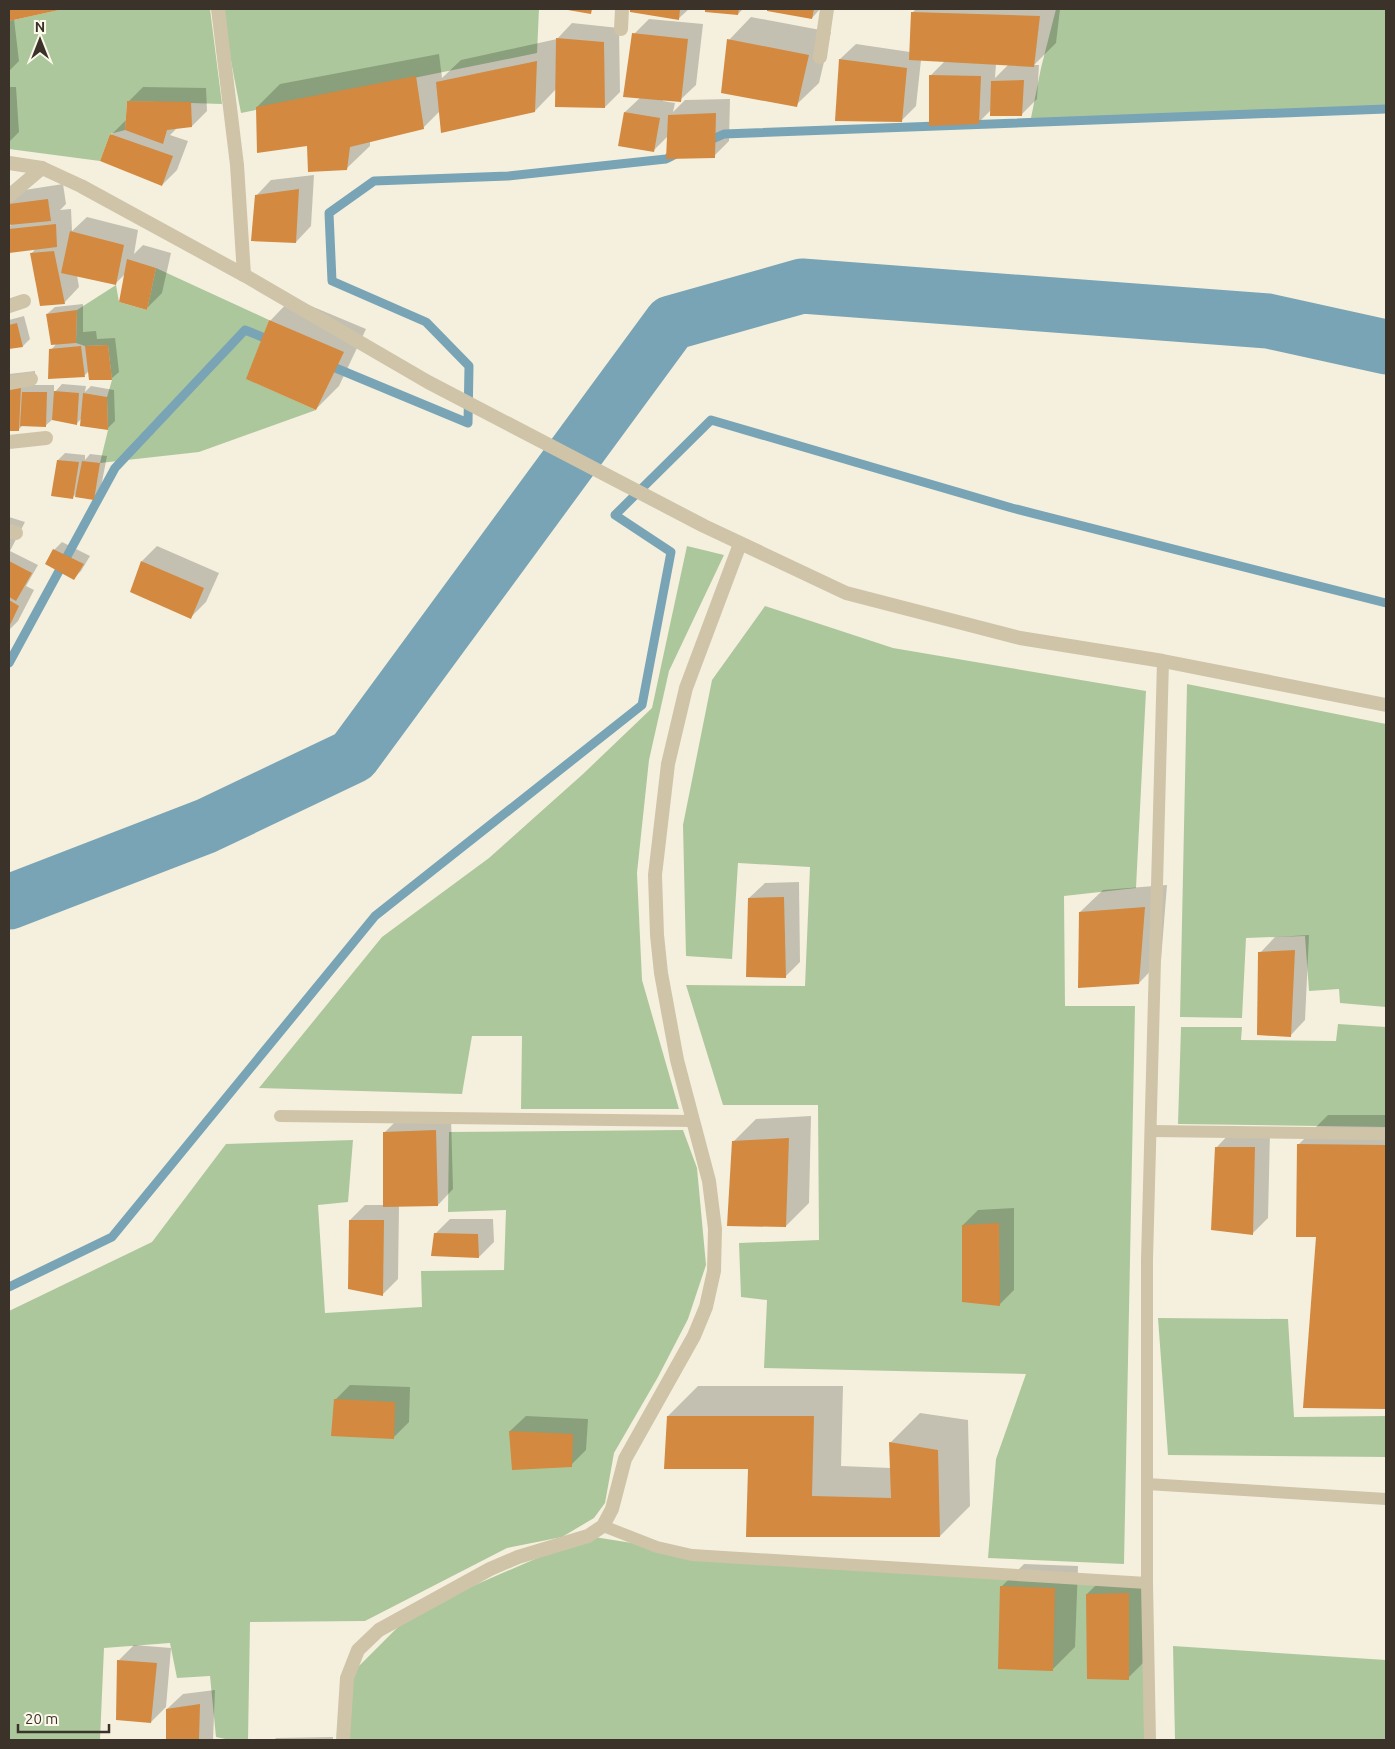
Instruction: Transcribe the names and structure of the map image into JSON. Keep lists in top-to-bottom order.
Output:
{
  "scale_bar": "20 m",
  "north": "top"
}
